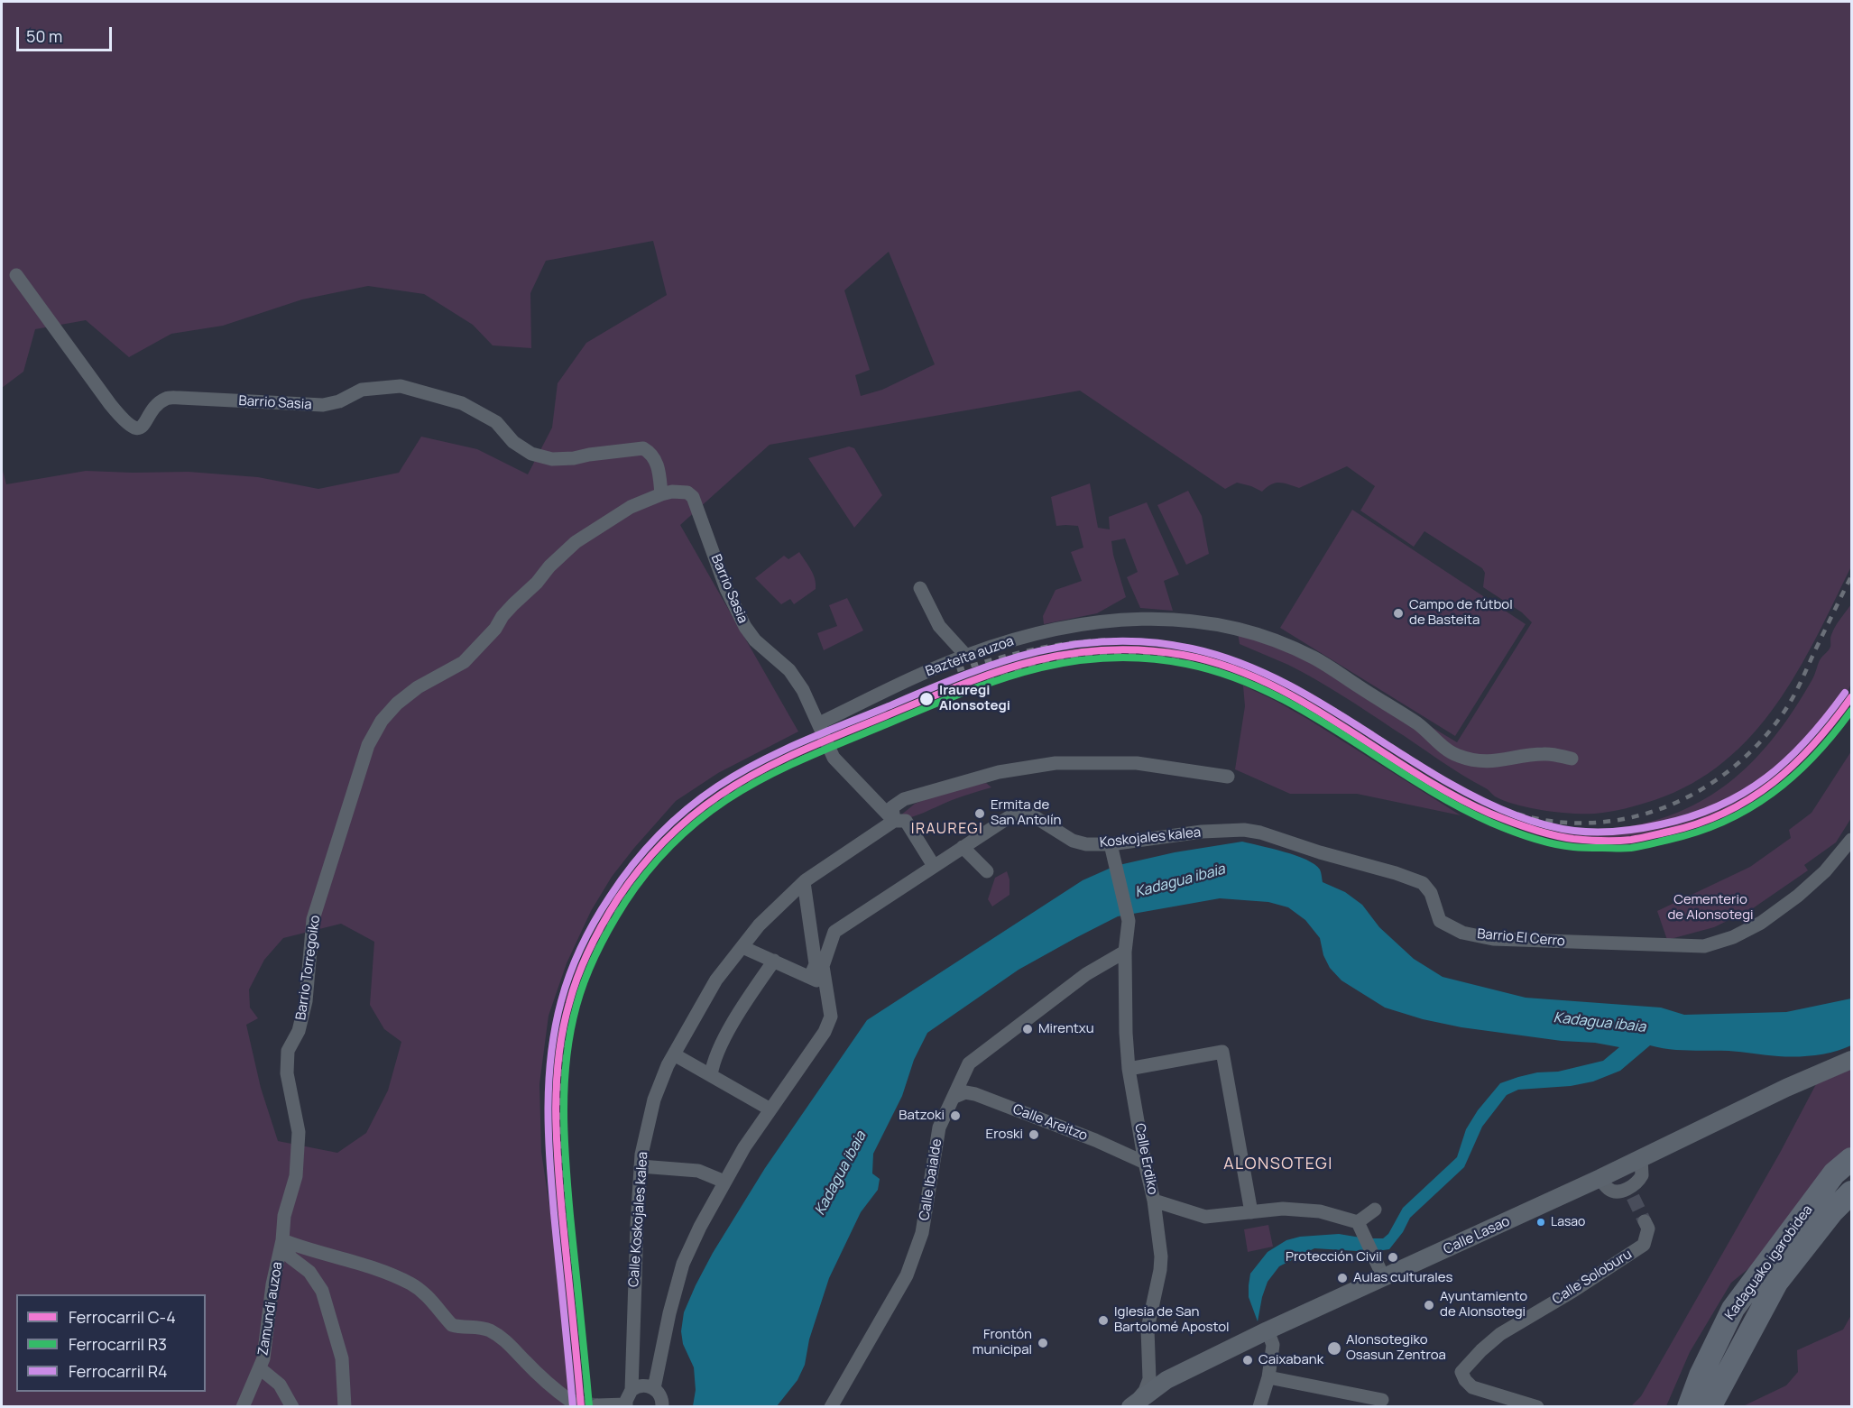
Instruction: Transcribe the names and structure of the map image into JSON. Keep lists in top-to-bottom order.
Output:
{
  "streets": {
    "highway": ["Kadaguako igarobidea"],
    "street": [
      "Barrio Sasia",
      "Bazteita auzoa",
      "Koskojales kalea",
      "Barrio El Cerro",
      "Barrio Torregoiko",
      "Calle Areitzo",
      "Calle Erdiko",
      "Calle Ibaialde",
      "Calle Koskojales kalea",
      "Calle Lasao",
      "Calle Soloburu",
      "Zamundi auzoa"
    ]
  },
  "crossings": [
    ["Barrio Sasia", "Bazteita auzoa"],
    ["Barrio Sasia", "Barrio Torregoiko"],
    ["Koskojales kalea", "Barrio El Cerro"],
    ["Koskojales kalea", "Calle Erdiko"],
    ["Barrio Torregoiko", "Zamundi auzoa"],
    ["Calle Areitzo", "Calle Erdiko"],
    ["Calle Areitzo", "Calle Ibaialde"],
    ["Calle Erdiko", "Calle Ibaialde"],
    ["Calle Erdiko", "Calle Lasao"]
  ],
  "districts": ["IRAUREGI", "ALONSOTEGI"],
  "water": ["Kadagua ibaia"],
  "parks": ["Cementerio de Alonsotegi"],
  "places": [
    "Campo de fútbol de Basteita",
    "Irauregi Alonsotegi",
    "Ermita de San Antolín",
    "Mirentxu",
    "Batzoki",
    "Eroski",
    "Lasao",
    "Protección Civil",
    "Aulas culturales",
    "Ayuntamiento de Alonsotegi",
    "Iglesia de San Bartolomé Apostol",
    "Frontón municipal",
    "Alonsotegiko Osasun Zentroa",
    "Caixabank"
  ],
  "lines": ["rail line R4", "rail line C-4", "rail line R3"],
  "legend": ["Ferrocarril C-4", "Ferrocarril R3", "Ferrocarril R4"],
  "scale_bar": "50 m"
}
